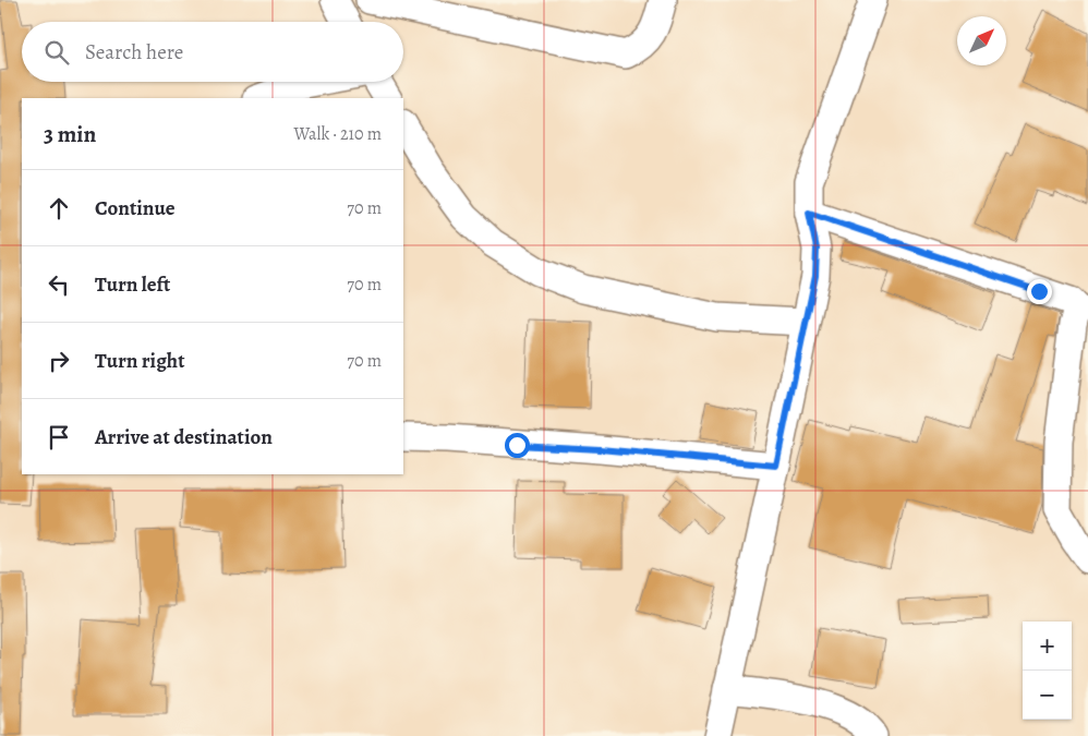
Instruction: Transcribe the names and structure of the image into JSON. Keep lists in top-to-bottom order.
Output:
{
  "north": "top right",
  "page": {
    "search": "Search here",
    "heading": ["3 min", "Walk · 210 m"],
    "list": [
      ["Continue", "70 m"],
      ["Turn left", "70 m"],
      ["Turn right", "70 m"],
      "Arrive at destination"
    ],
    "map_buttons": ["+", "−"]
  }
}
